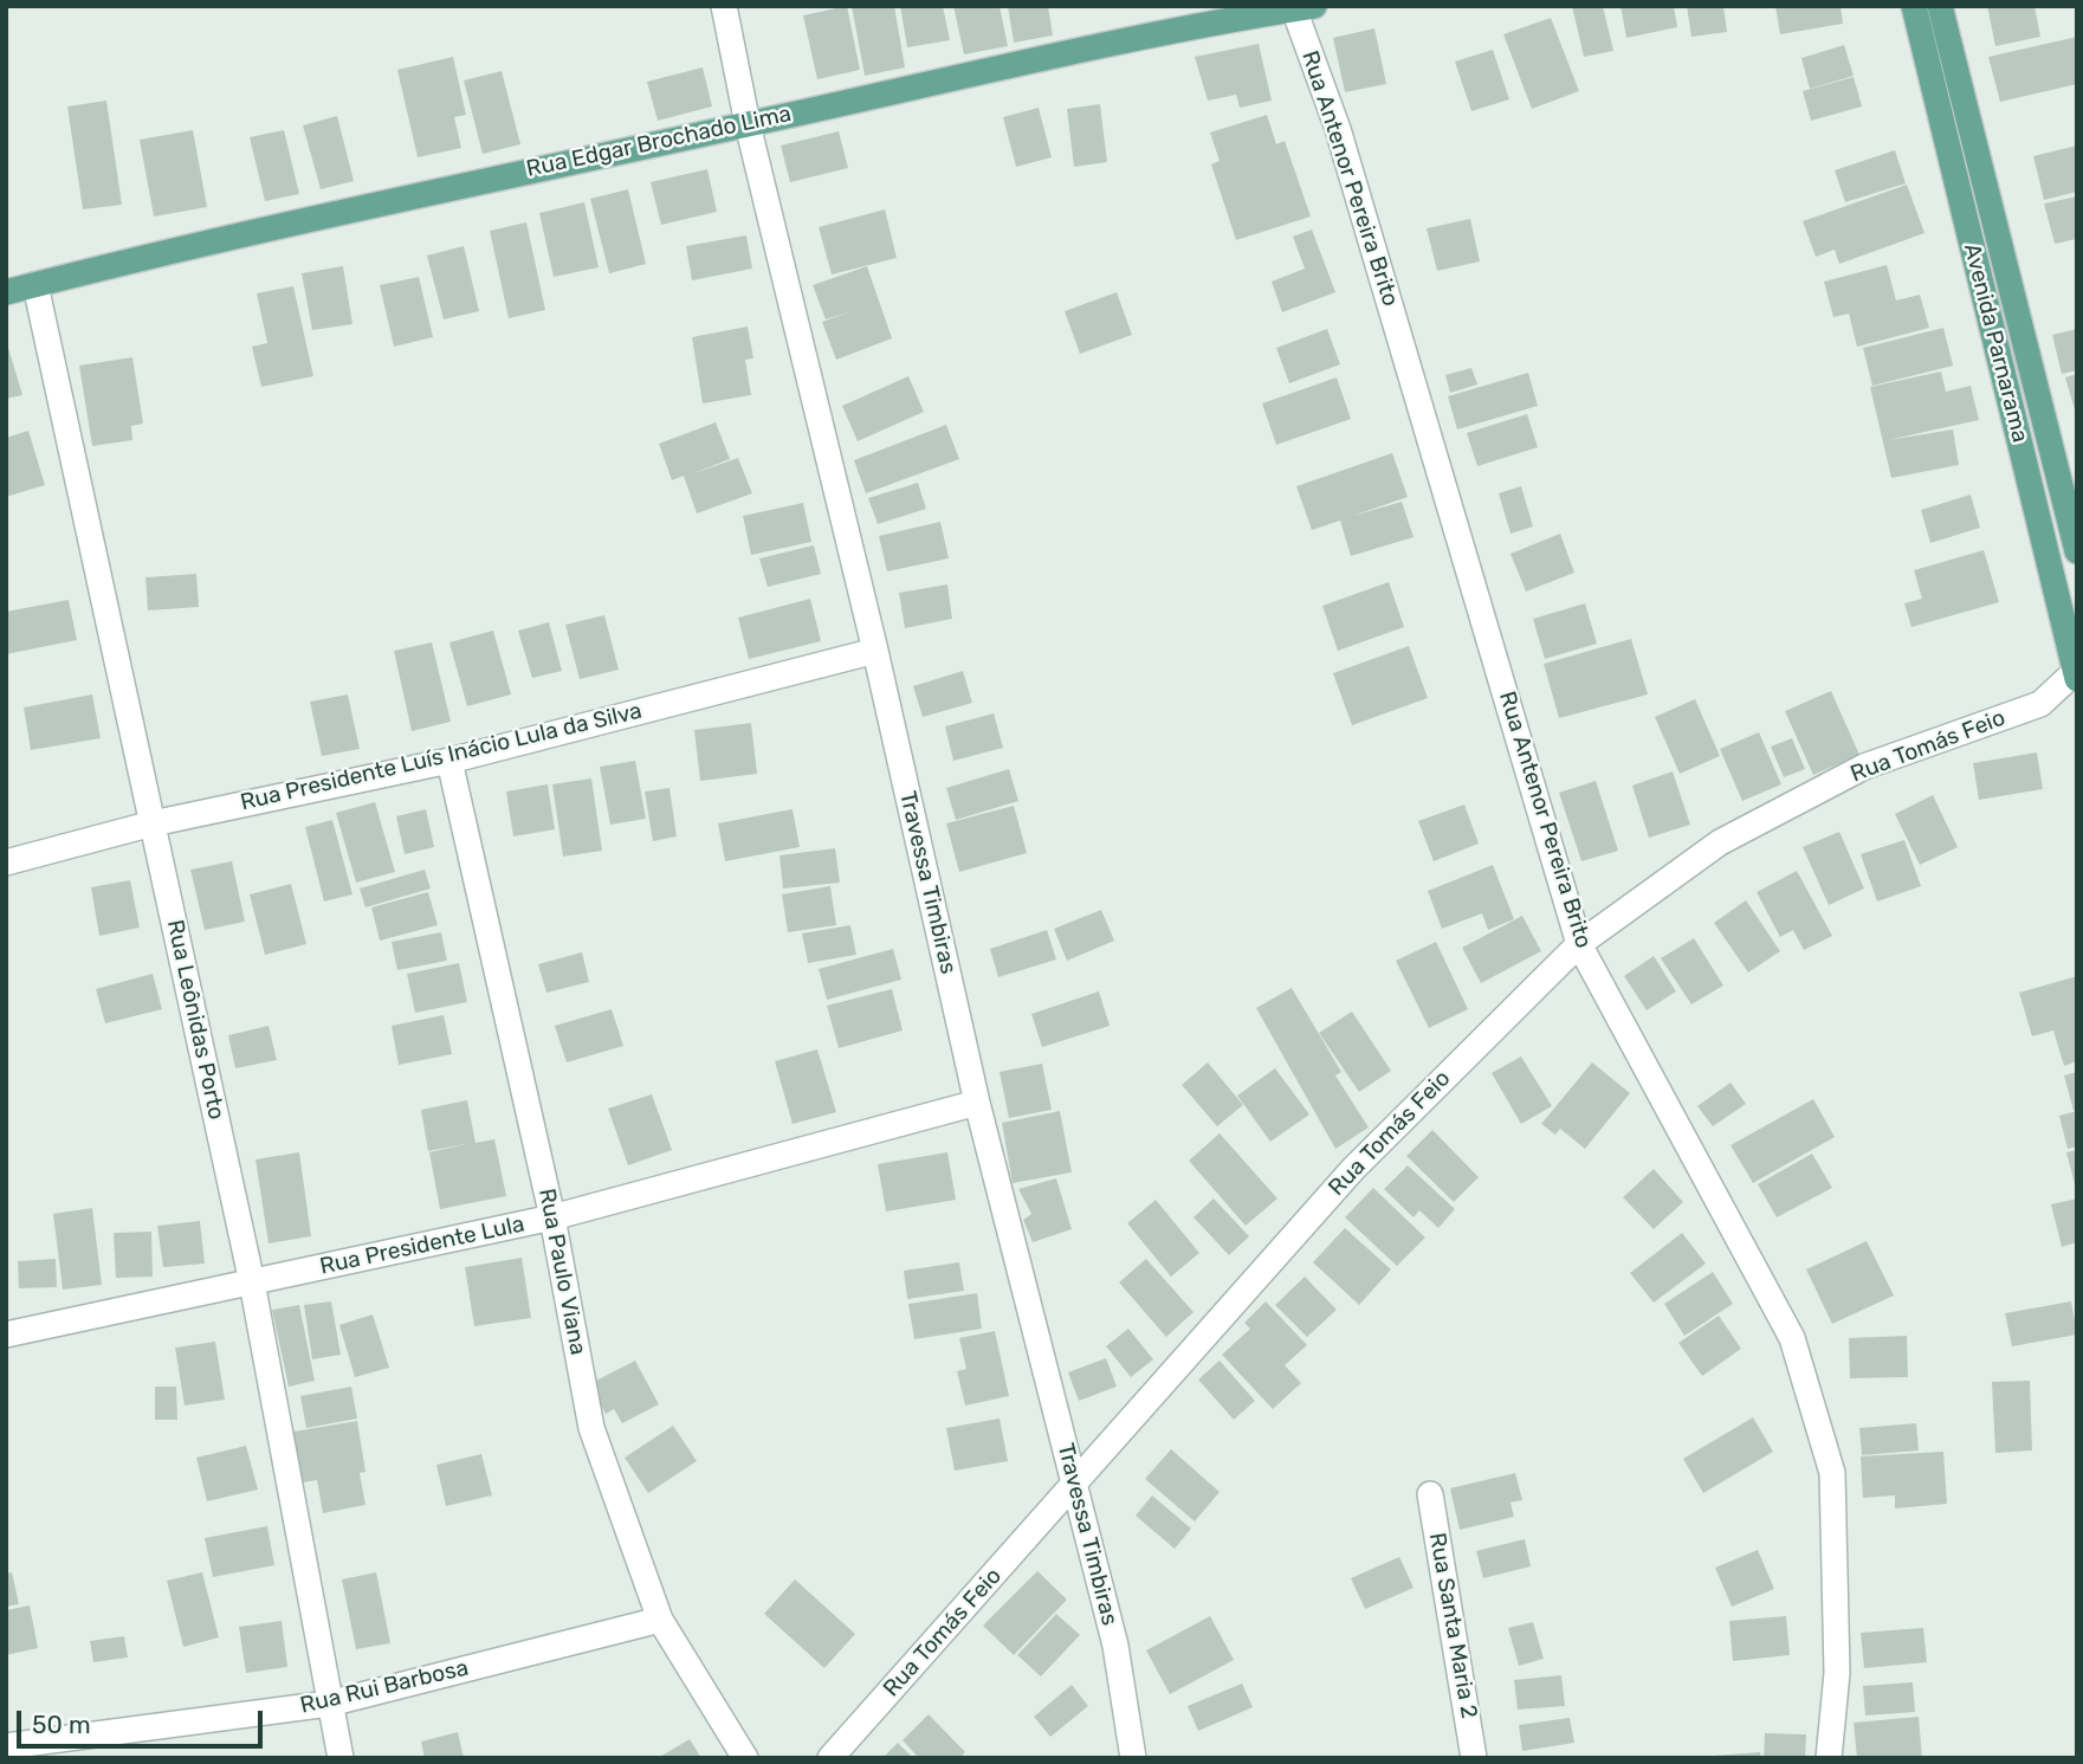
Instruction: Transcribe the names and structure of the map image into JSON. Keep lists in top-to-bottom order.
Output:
{
  "streets": {
    "main road": ["Rua Edgar Brochado Lima", "Avenida Parnarama"],
    "street": [
      "Rua Antenor Pereira Brito",
      "Rua Tomás Feio",
      "Rua Presidente Luís Inácio Lula da Silva",
      "Travessa Timbiras",
      "Rua Leônidas Porto",
      "Rua Presidente Lula",
      "Rua Paulo Viana",
      "Rua Santa Maria 2",
      "Rua Rui Barbosa"
    ]
  },
  "crossings": [
    ["Rua Edgar Brochado Lima", "Rua Antenor Pereira Brito"],
    ["Rua Edgar Brochado Lima", "Travessa Timbiras"],
    ["Rua Edgar Brochado Lima", "Rua Leônidas Porto"],
    ["Rua Antenor Pereira Brito", "Rua Tomás Feio"],
    ["Avenida Parnarama", "Rua Tomás Feio"],
    ["Rua Tomás Feio", "Travessa Timbiras"],
    ["Rua Presidente Luís Inácio Lula da Silva", "Travessa Timbiras"],
    ["Rua Presidente Luís Inácio Lula da Silva", "Rua Leônidas Porto"],
    ["Rua Presidente Luís Inácio Lula da Silva", "Rua Paulo Viana"],
    ["Travessa Timbiras", "Rua Presidente Lula"],
    ["Rua Leônidas Porto", "Rua Presidente Lula"],
    ["Rua Leônidas Porto", "Rua Rui Barbosa"],
    ["Rua Presidente Lula", "Rua Paulo Viana"],
    ["Rua Paulo Viana", "Rua Rui Barbosa"]
  ],
  "scale_bar": "50 m"
}
